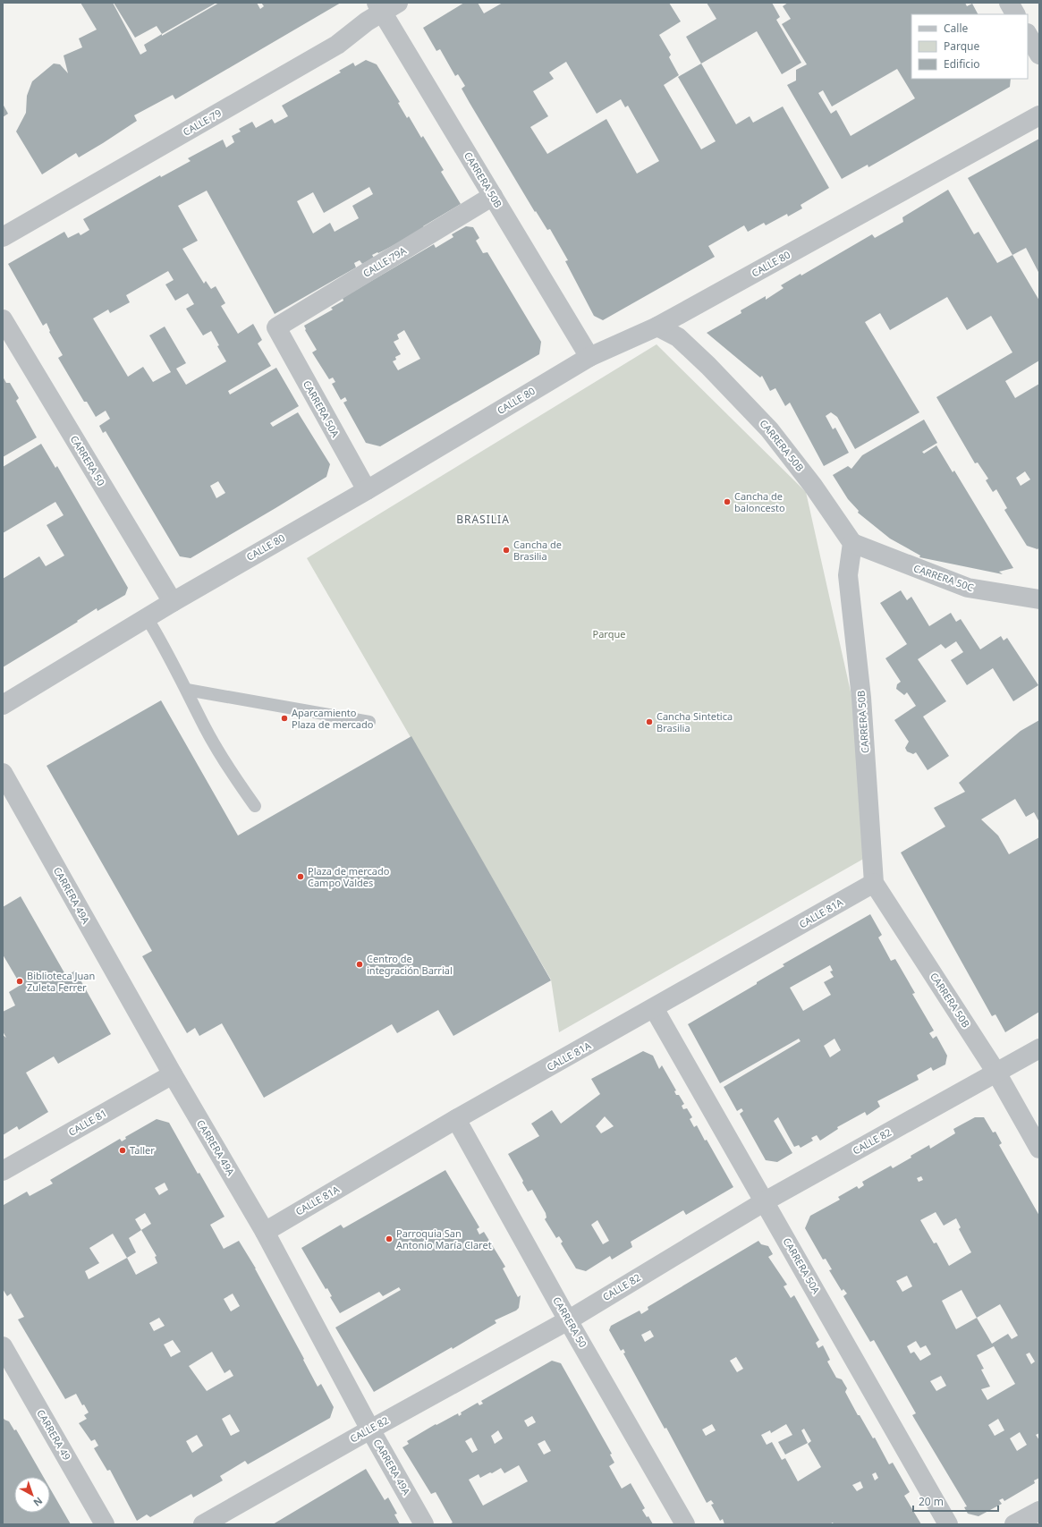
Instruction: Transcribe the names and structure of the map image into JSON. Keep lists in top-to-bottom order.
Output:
{
  "streets": {
    "street": [
      "CALLE 79",
      "CARRERA 50B",
      "CALLE 79A",
      "CALLE 80",
      "CARRERA 50A",
      "CARRERA 50",
      "CARRERA 50C",
      "CARRERA 49A",
      "CALLE 81A",
      "CALLE 81",
      "CALLE 82",
      "CARRERA 49"
    ]
  },
  "crossings": [
    ["CALLE 79", "CARRERA 50B"],
    ["CARRERA 50B", "CALLE 79A"],
    ["CARRERA 50B", "CALLE 80"],
    ["CARRERA 50B", "CARRERA 50C"],
    ["CARRERA 50B", "CALLE 81A"],
    ["CARRERA 50B", "CALLE 82"],
    ["CALLE 79A", "CARRERA 50A"],
    ["CALLE 80", "CARRERA 50A"],
    ["CALLE 80", "CARRERA 50"],
    ["CARRERA 50A", "CALLE 81A"],
    ["CARRERA 50A", "CALLE 82"],
    ["CARRERA 50", "CALLE 81A"],
    ["CARRERA 50", "CALLE 82"],
    ["CARRERA 49A", "CALLE 81A"],
    ["CARRERA 49A", "CALLE 81"],
    ["CARRERA 49A", "CALLE 82"]
  ],
  "districts": ["BRASILIA"],
  "parks": ["Parque"],
  "places": [
    "Cancha de baloncesto",
    "Cancha de Brasilia",
    "Aparcamiento Plaza de mercado",
    "Cancha Sintetica Brasilia",
    "Plaza de mercado Campo Valdes",
    "Centro de integración Barrial",
    "Biblioteca Juan Zuleta Ferrer",
    "Taller",
    "Parroquia San Antonio María Claret"
  ],
  "legend": ["Calle", "Parque", "Edificio"],
  "scale_bar": "20 m",
  "north": "bottom right"
}
